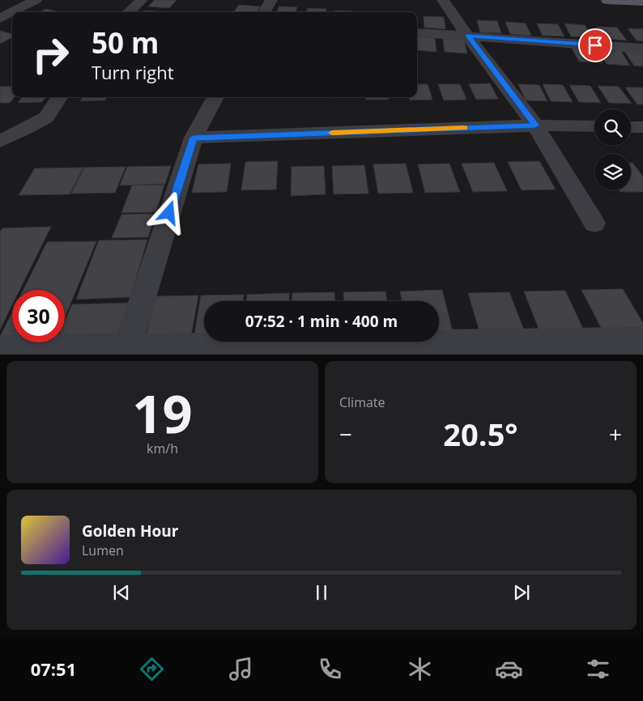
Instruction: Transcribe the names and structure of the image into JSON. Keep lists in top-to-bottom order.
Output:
{
  "page": {
    "turn": ["50 m", "Turn right"],
    "limit": "30",
    "trip": "07:52 · 1 min · 400 m",
    "tile": [
      ["19", "km/h"],
      "Climate"
    ],
    "heat": ["−", "20.5°", "+"],
    "song": ["Golden Hour", "Lumen"],
    "tabs": "07:51"
  }
}
